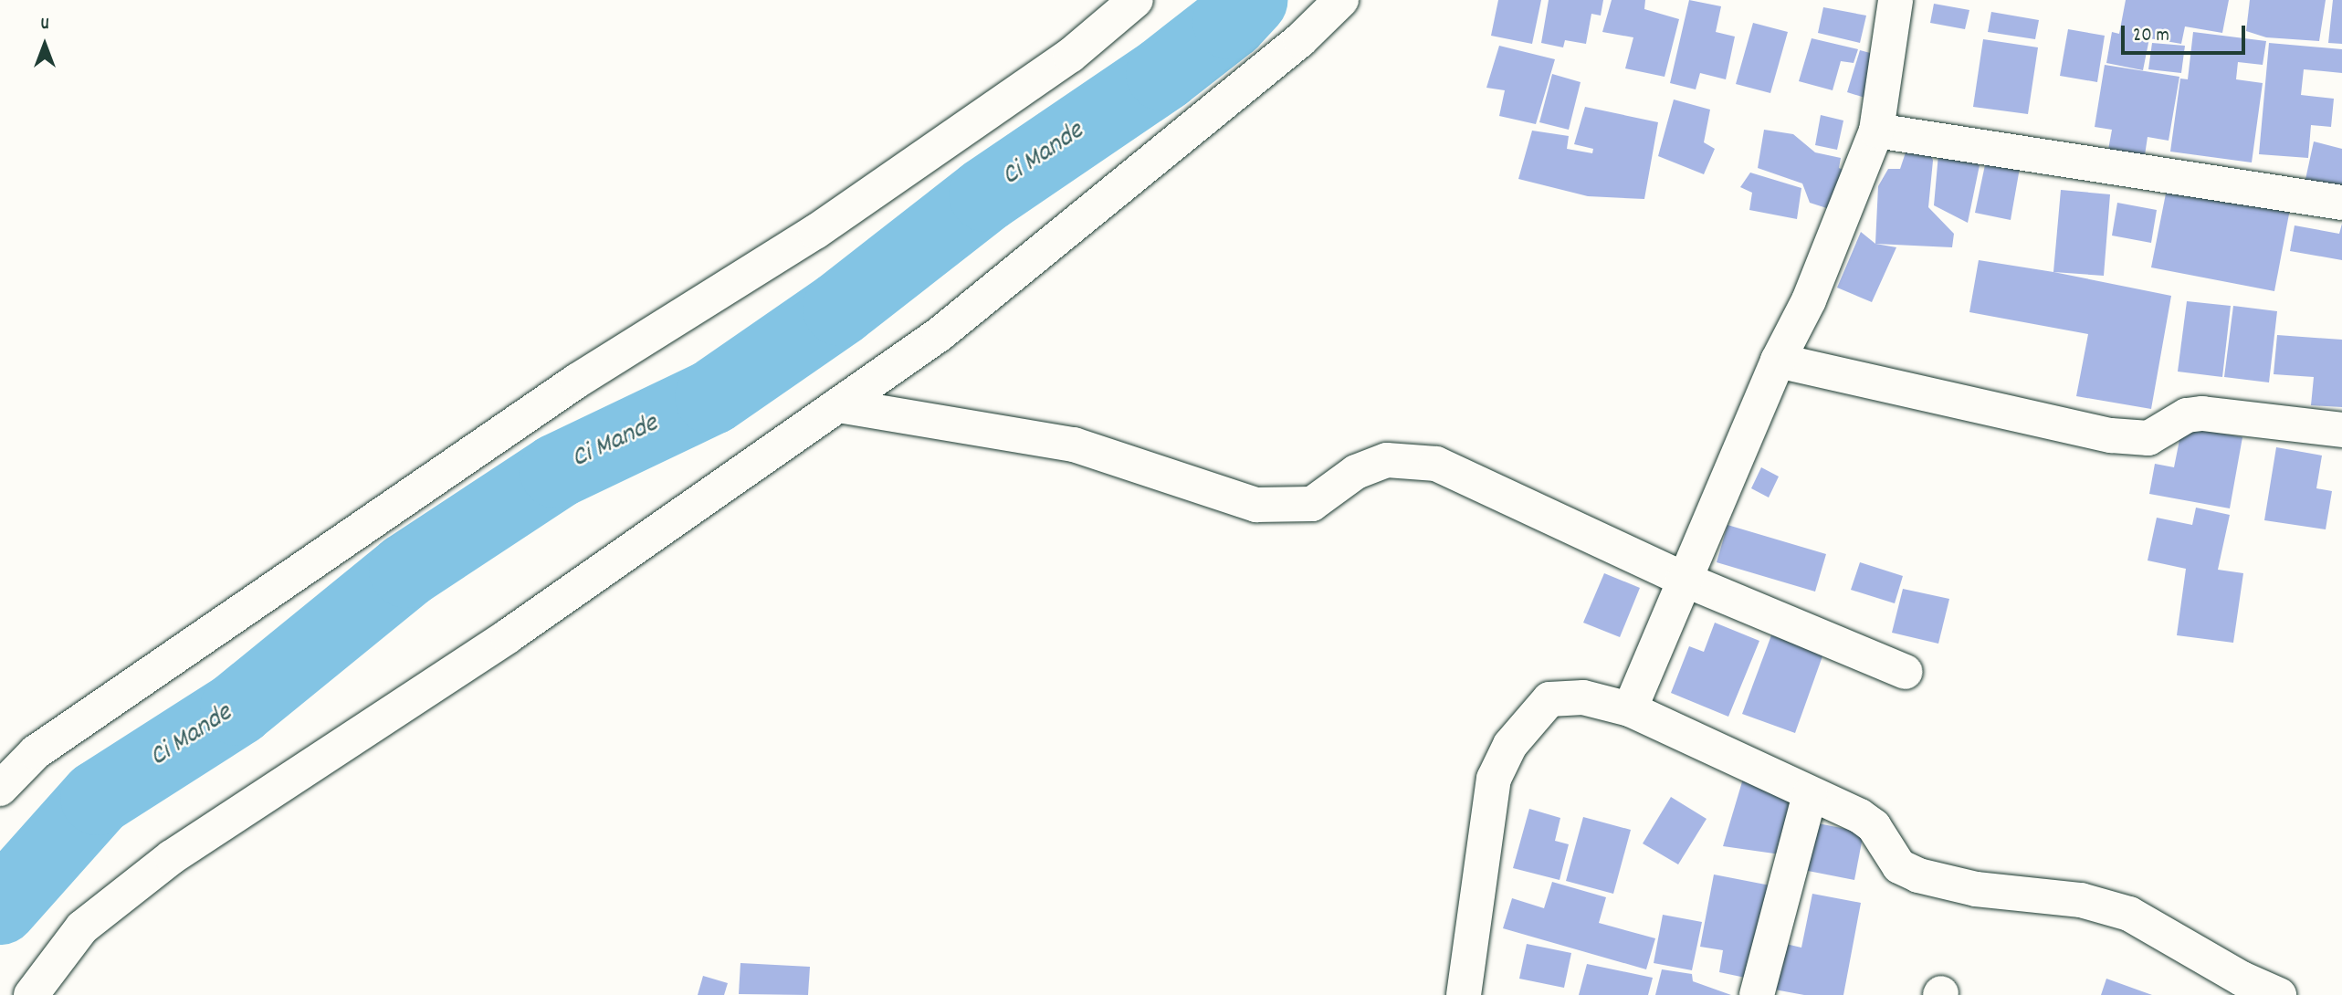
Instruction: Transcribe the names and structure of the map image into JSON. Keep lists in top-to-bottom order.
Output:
{
  "water": ["Ci Mande"],
  "scale_bar": "20 m",
  "north": "top"
}
